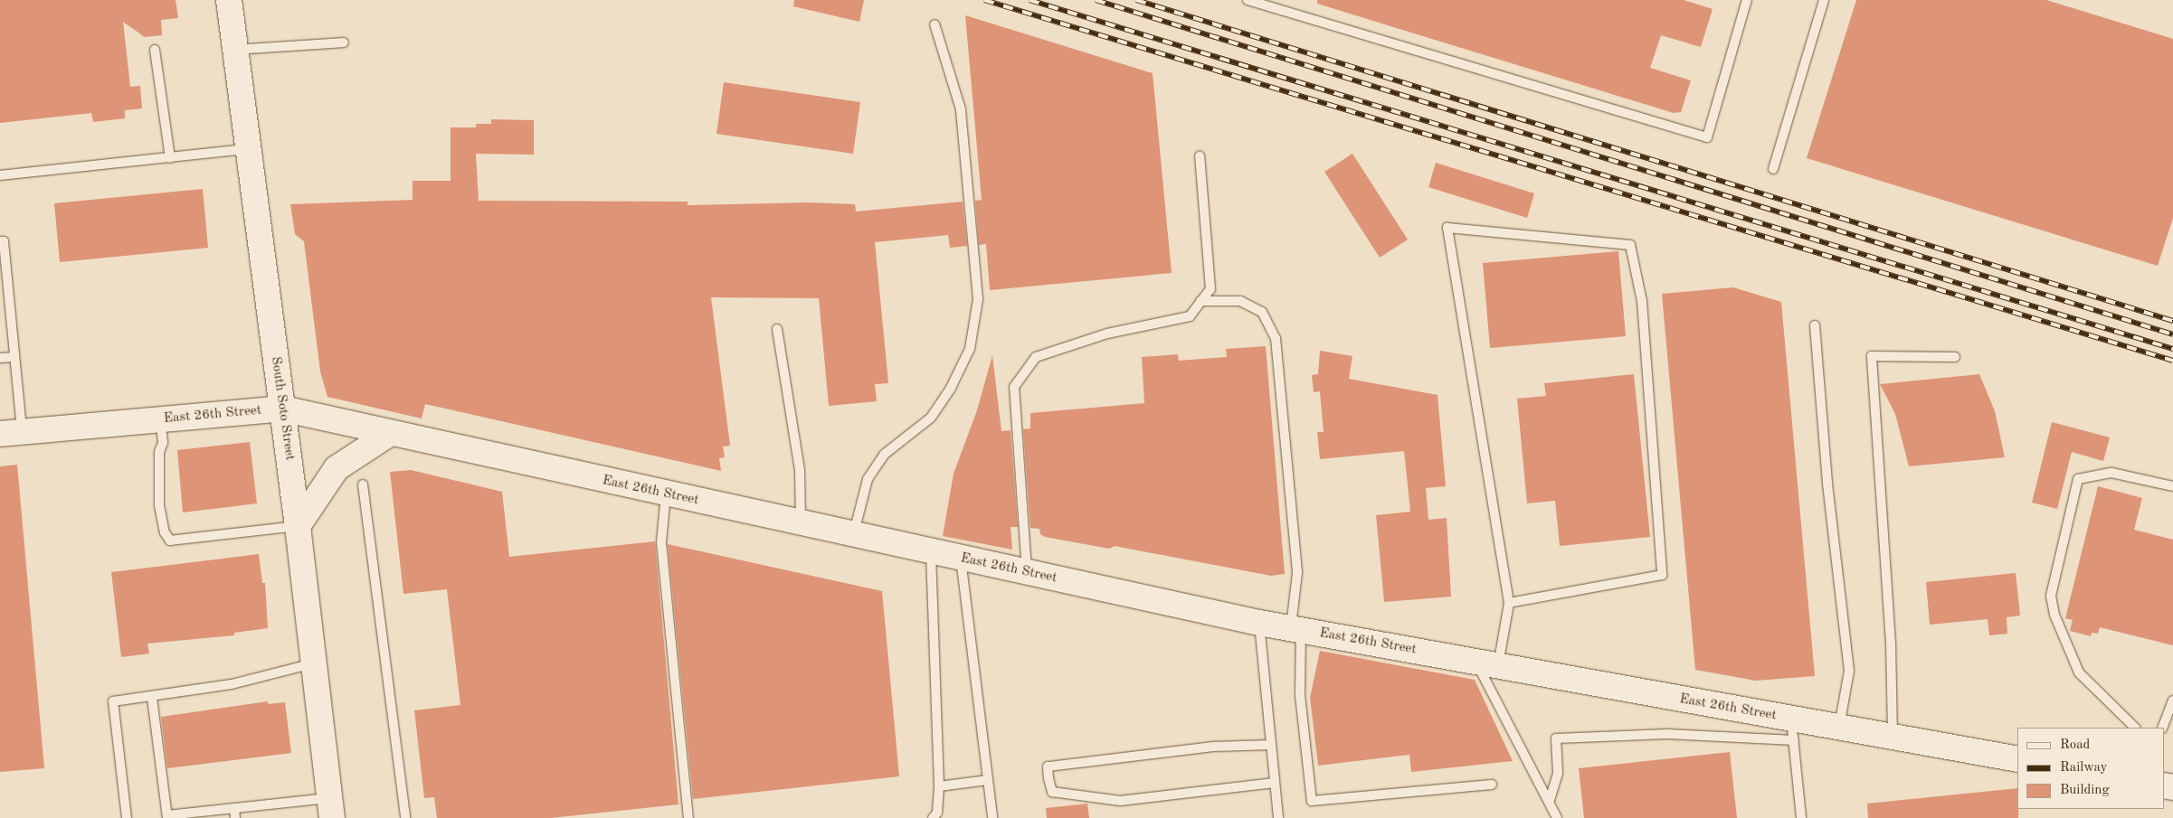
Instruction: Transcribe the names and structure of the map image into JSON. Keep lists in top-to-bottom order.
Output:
{
  "streets": {
    "street": ["South Soto Street", "East 26th Street"]
  },
  "crossings": [
    ["South Soto Street", "East 26th Street"]
  ],
  "legend": ["Road", "Railway", "Building"]
}
